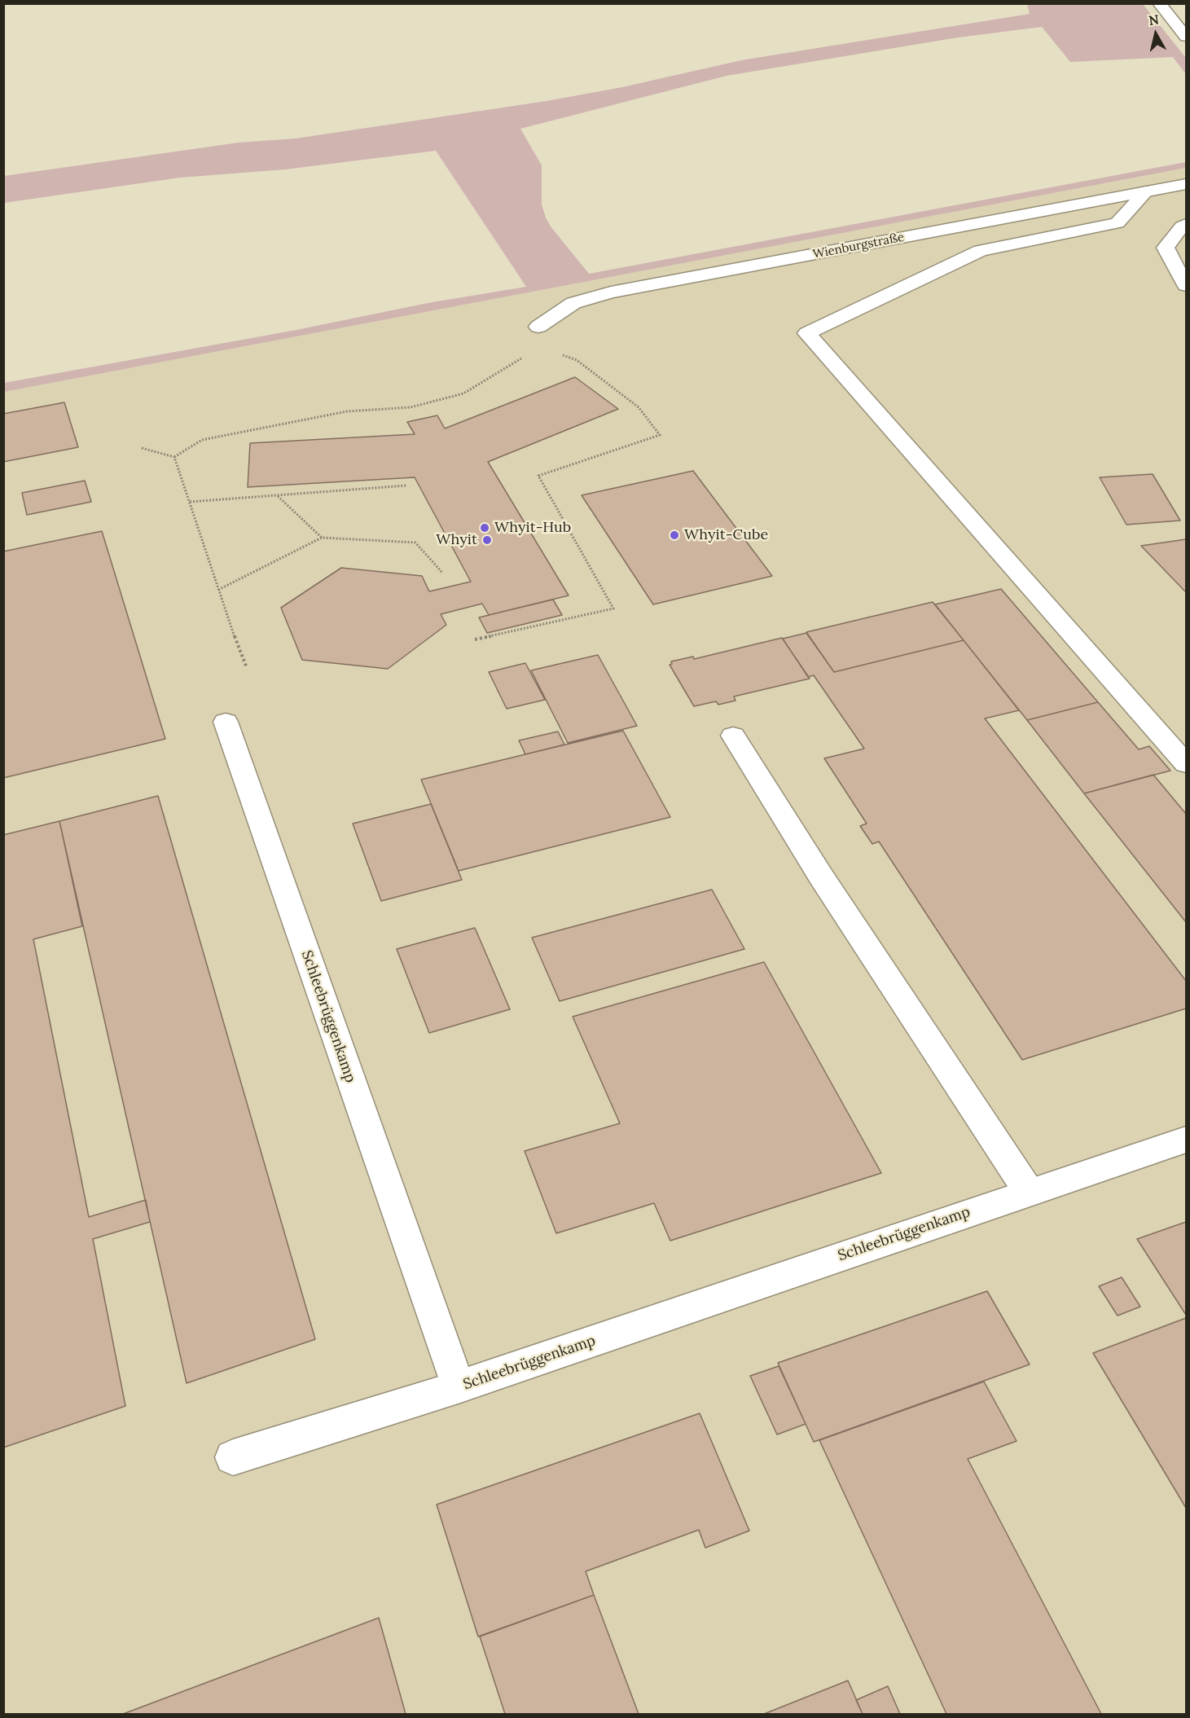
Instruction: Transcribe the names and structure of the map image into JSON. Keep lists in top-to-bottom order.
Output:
{
  "streets": {
    "street": ["Wienburgstraße", "Schleebrüggenkamp"]
  },
  "places": ["Whyit-Hub", "Whyit-Cube", "Whyit"],
  "north": "top"
}
